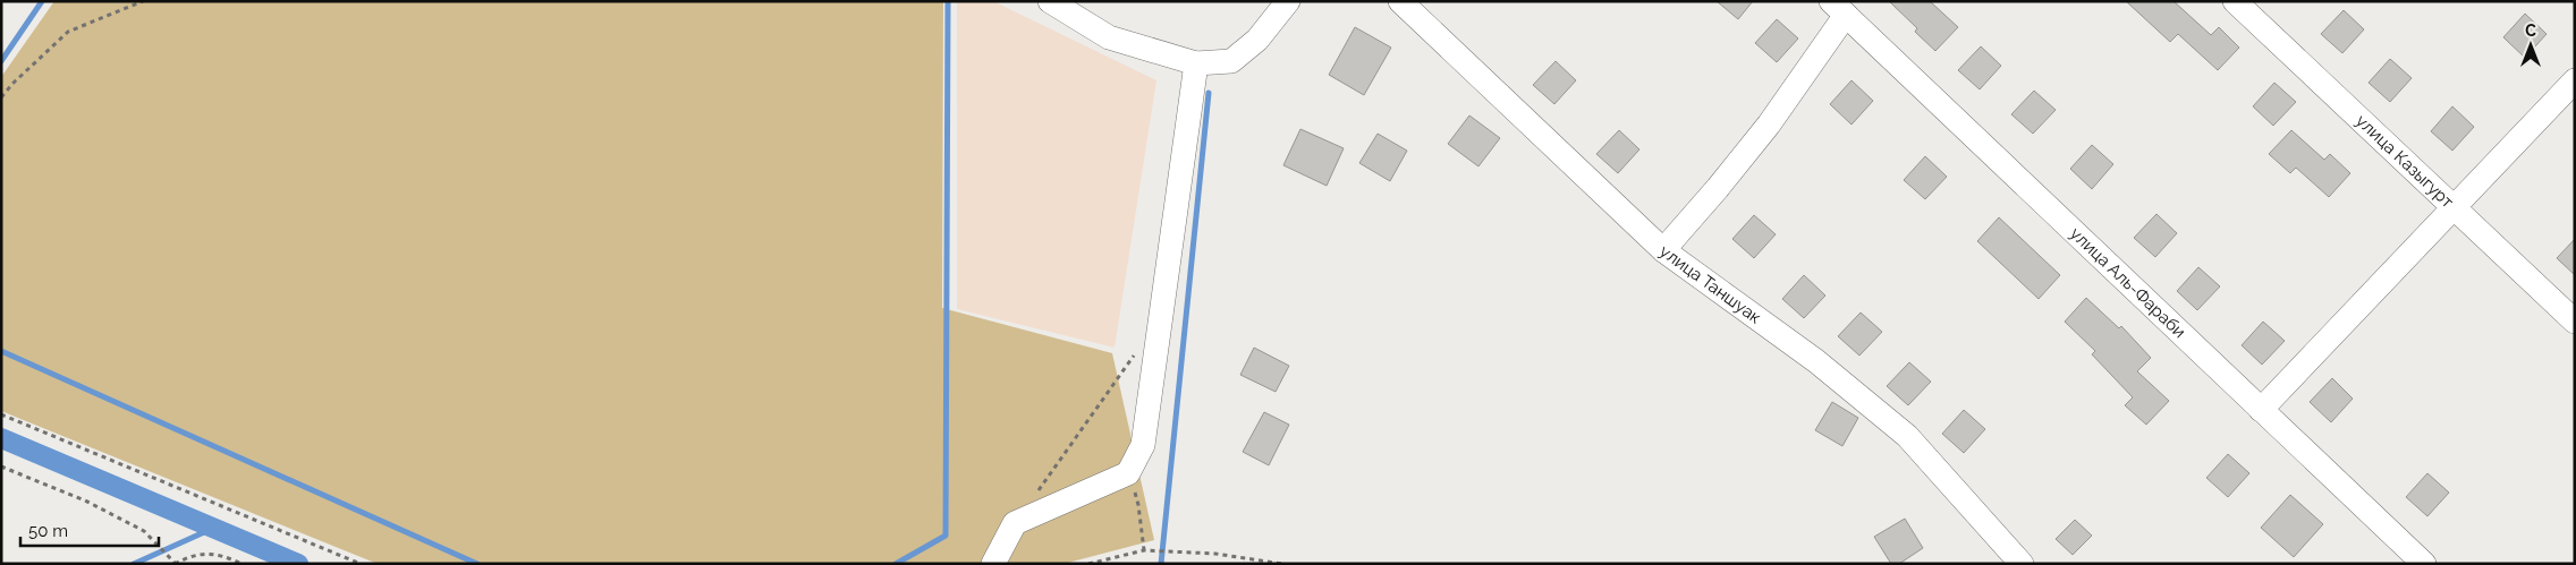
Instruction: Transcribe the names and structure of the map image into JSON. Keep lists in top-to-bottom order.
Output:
{
  "streets": {
    "street": ["улица Казыгурт", "улица Аль-Фараби", "улица Таншуак"]
  },
  "scale_bar": "50 m",
  "north": "top"
}
